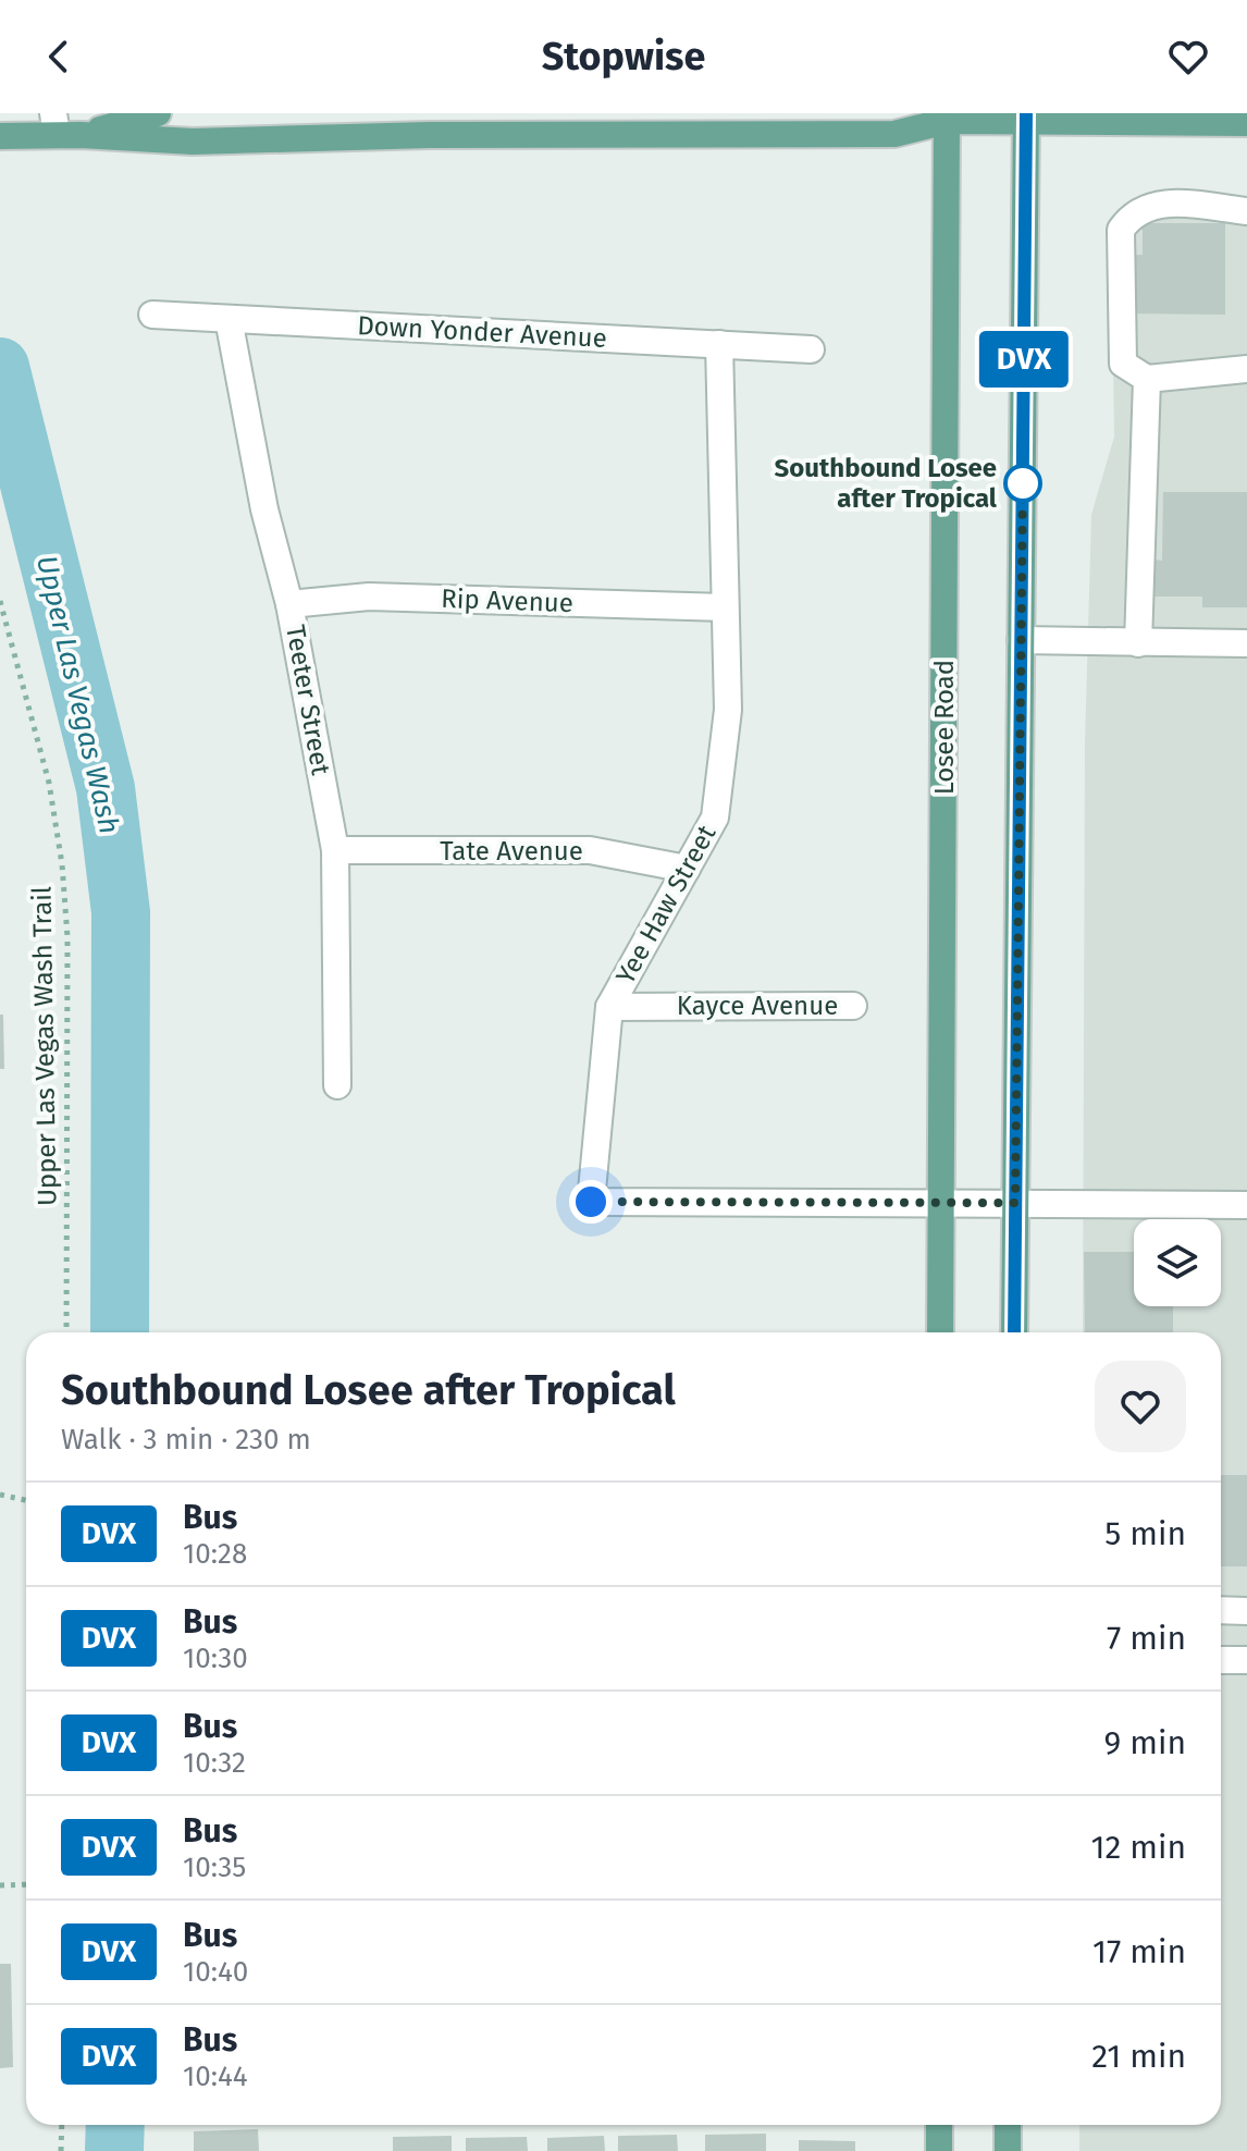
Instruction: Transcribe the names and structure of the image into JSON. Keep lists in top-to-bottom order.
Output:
{
  "streets": {
    "main road": ["Losee Road"],
    "street": [
      "Down Yonder Avenue",
      "Rip Avenue",
      "Teeter Street",
      "Tate Avenue",
      "Yee Haw Street",
      "Kayce Avenue"
    ],
    "path": ["Upper Las Vegas Wash Trail"]
  },
  "crossings": [
    ["Down Yonder Avenue", "Teeter Street"],
    ["Down Yonder Avenue", "Yee Haw Street"],
    ["Rip Avenue", "Teeter Street"],
    ["Rip Avenue", "Yee Haw Street"],
    ["Teeter Street", "Tate Avenue"],
    ["Losee Road", "Yee Haw Street"],
    ["Tate Avenue", "Yee Haw Street"],
    ["Yee Haw Street", "Kayce Avenue"]
  ],
  "water": ["Upper Las Vegas Wash"],
  "places": ["Southbound Losee after Tropical"],
  "lines": ["bus line DVX"],
  "page": {
    "header": "Stopwise",
    "on_map": "DVX",
    "heading": ["Southbound Losee after Tropical", "Walk · 3 min · 230 m"],
    "list": [
      {
        "mark": "DVX",
        "name": "Bus",
        "note": "10:28",
        "value": "5 min"
      },
      {
        "mark": "DVX",
        "name": "Bus",
        "note": "10:30",
        "value": "7 min"
      },
      {
        "mark": "DVX",
        "name": "Bus",
        "note": "10:32",
        "value": "9 min"
      },
      {
        "mark": "DVX",
        "name": "Bus",
        "note": "10:35",
        "value": "12 min"
      },
      {
        "mark": "DVX",
        "name": "Bus",
        "note": "10:40",
        "value": "17 min"
      },
      {
        "mark": "DVX",
        "name": "Bus",
        "note": "10:44",
        "value": "21 min"
      }
    ]
  }
}
